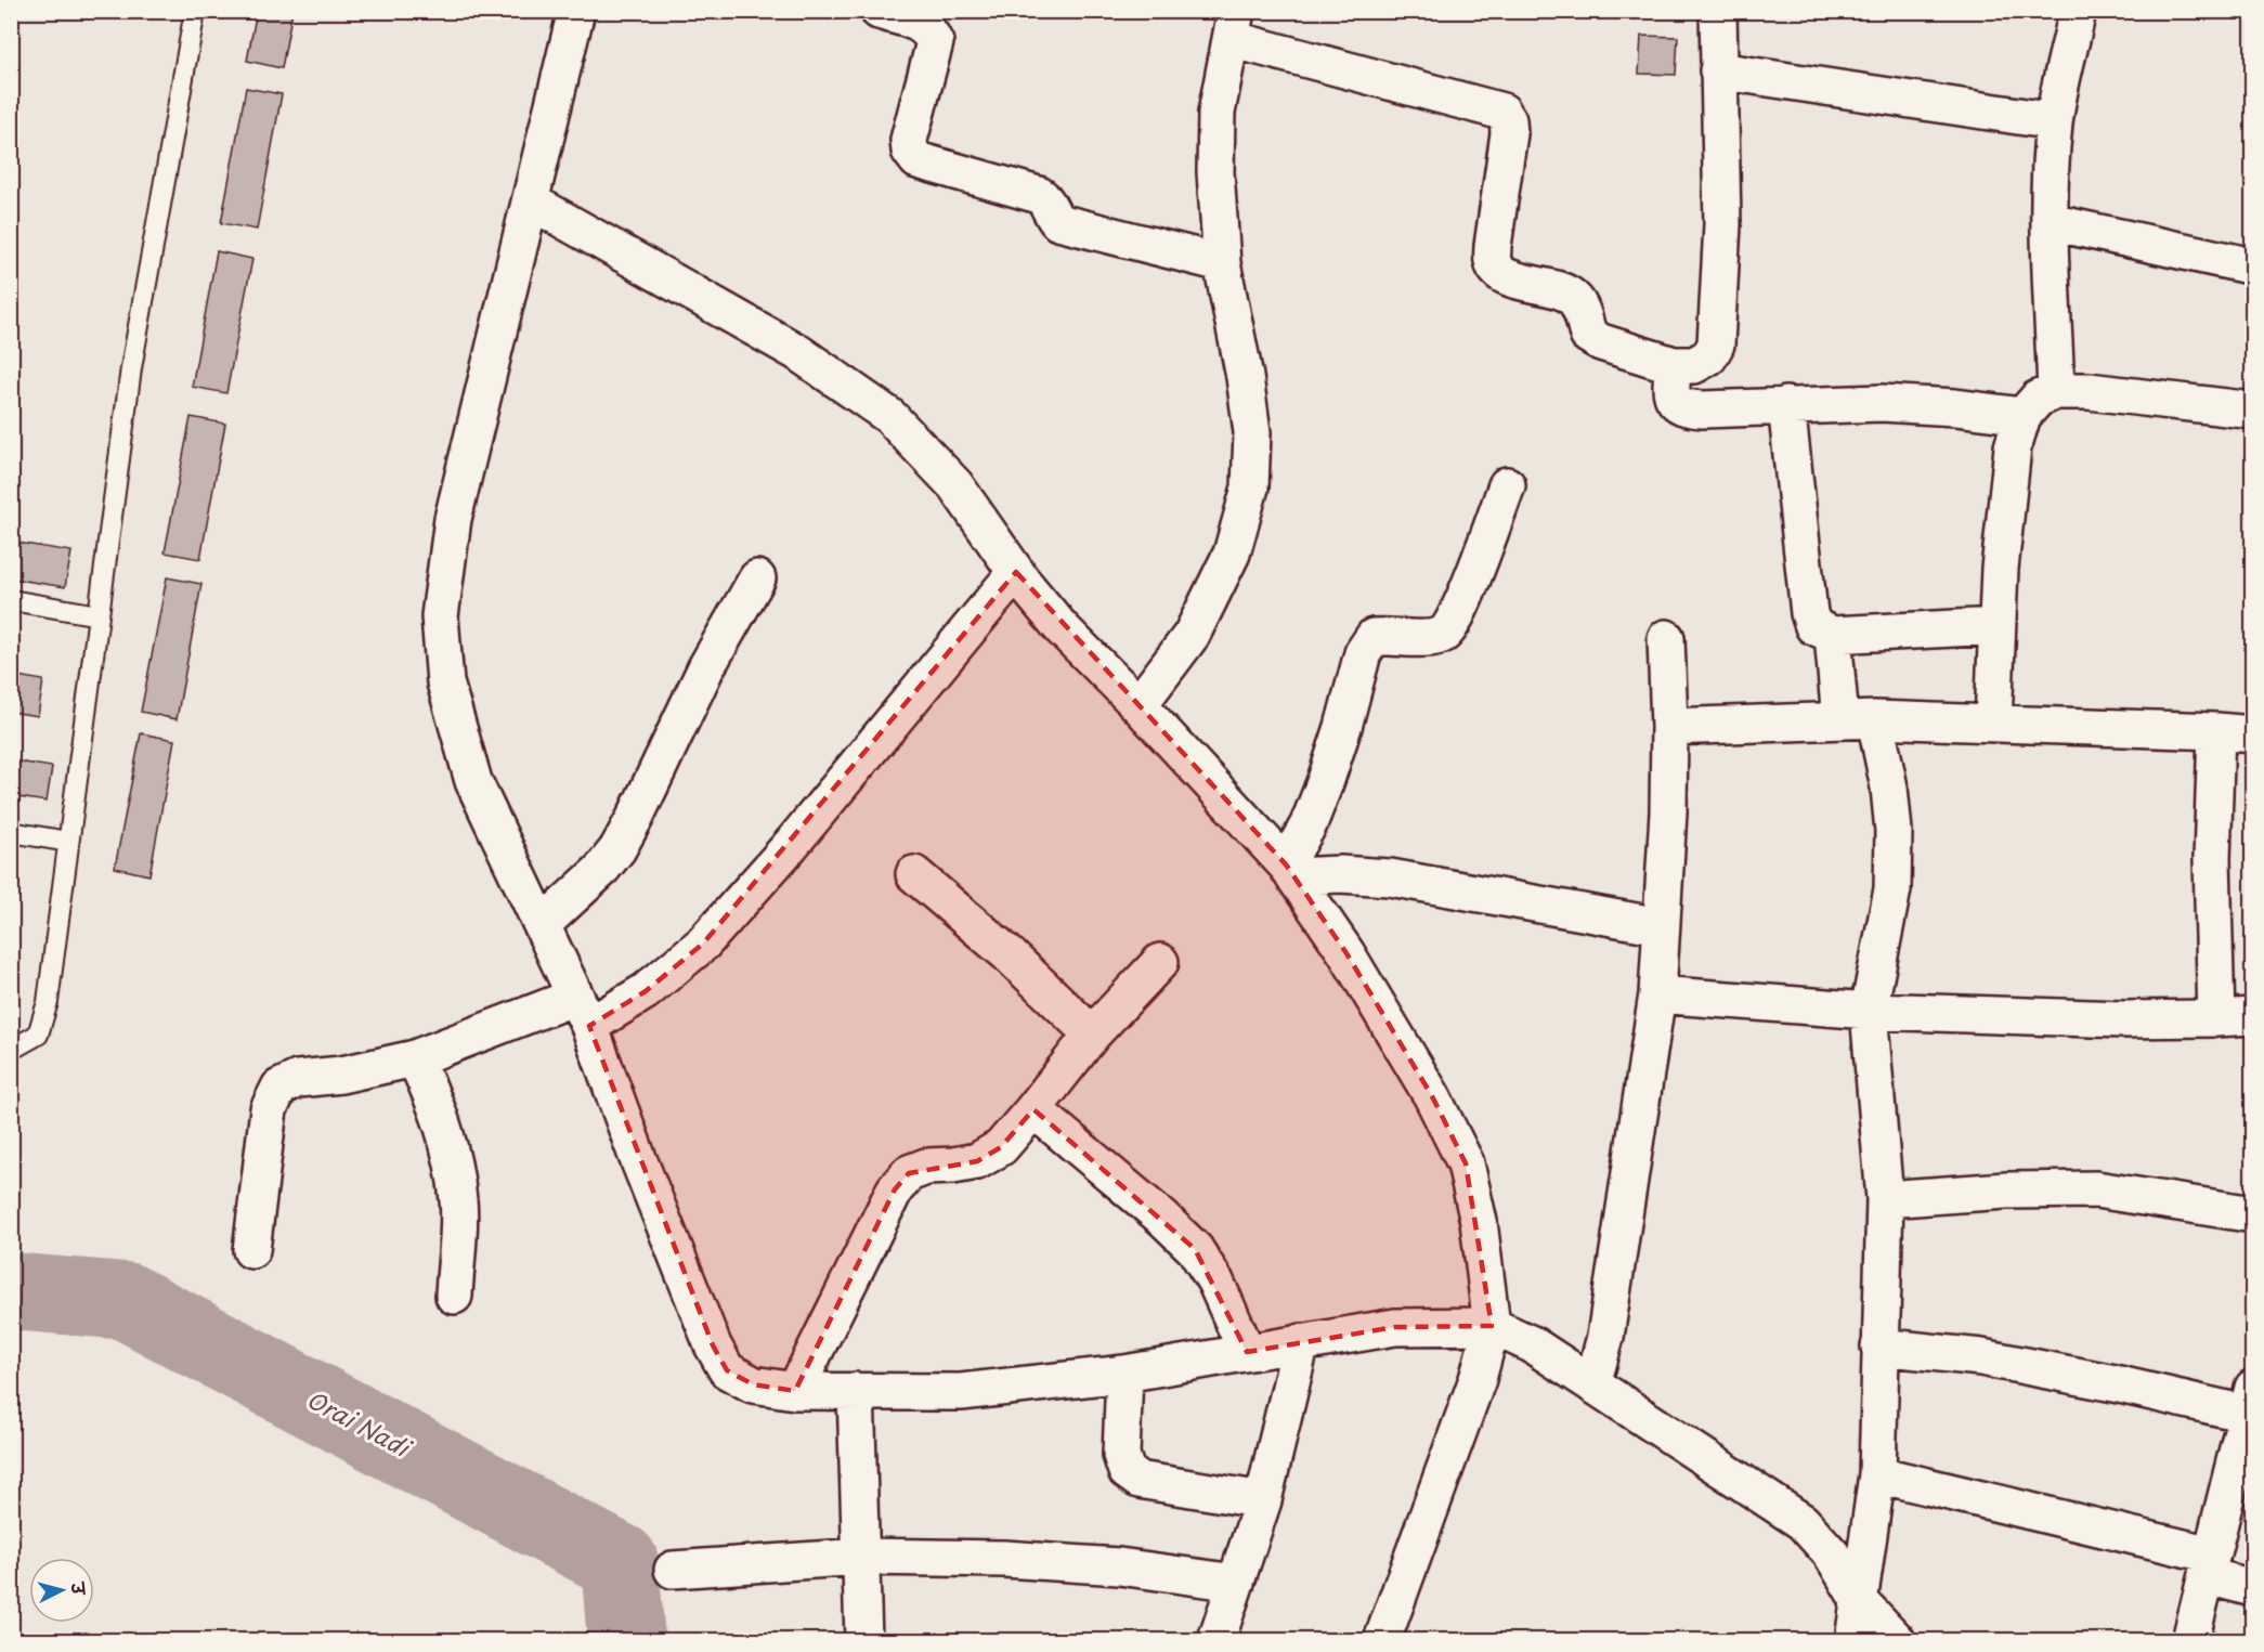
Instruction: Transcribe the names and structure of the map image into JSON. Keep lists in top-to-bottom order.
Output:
{
  "water": ["Orai Nadi"],
  "north": "right"
}
